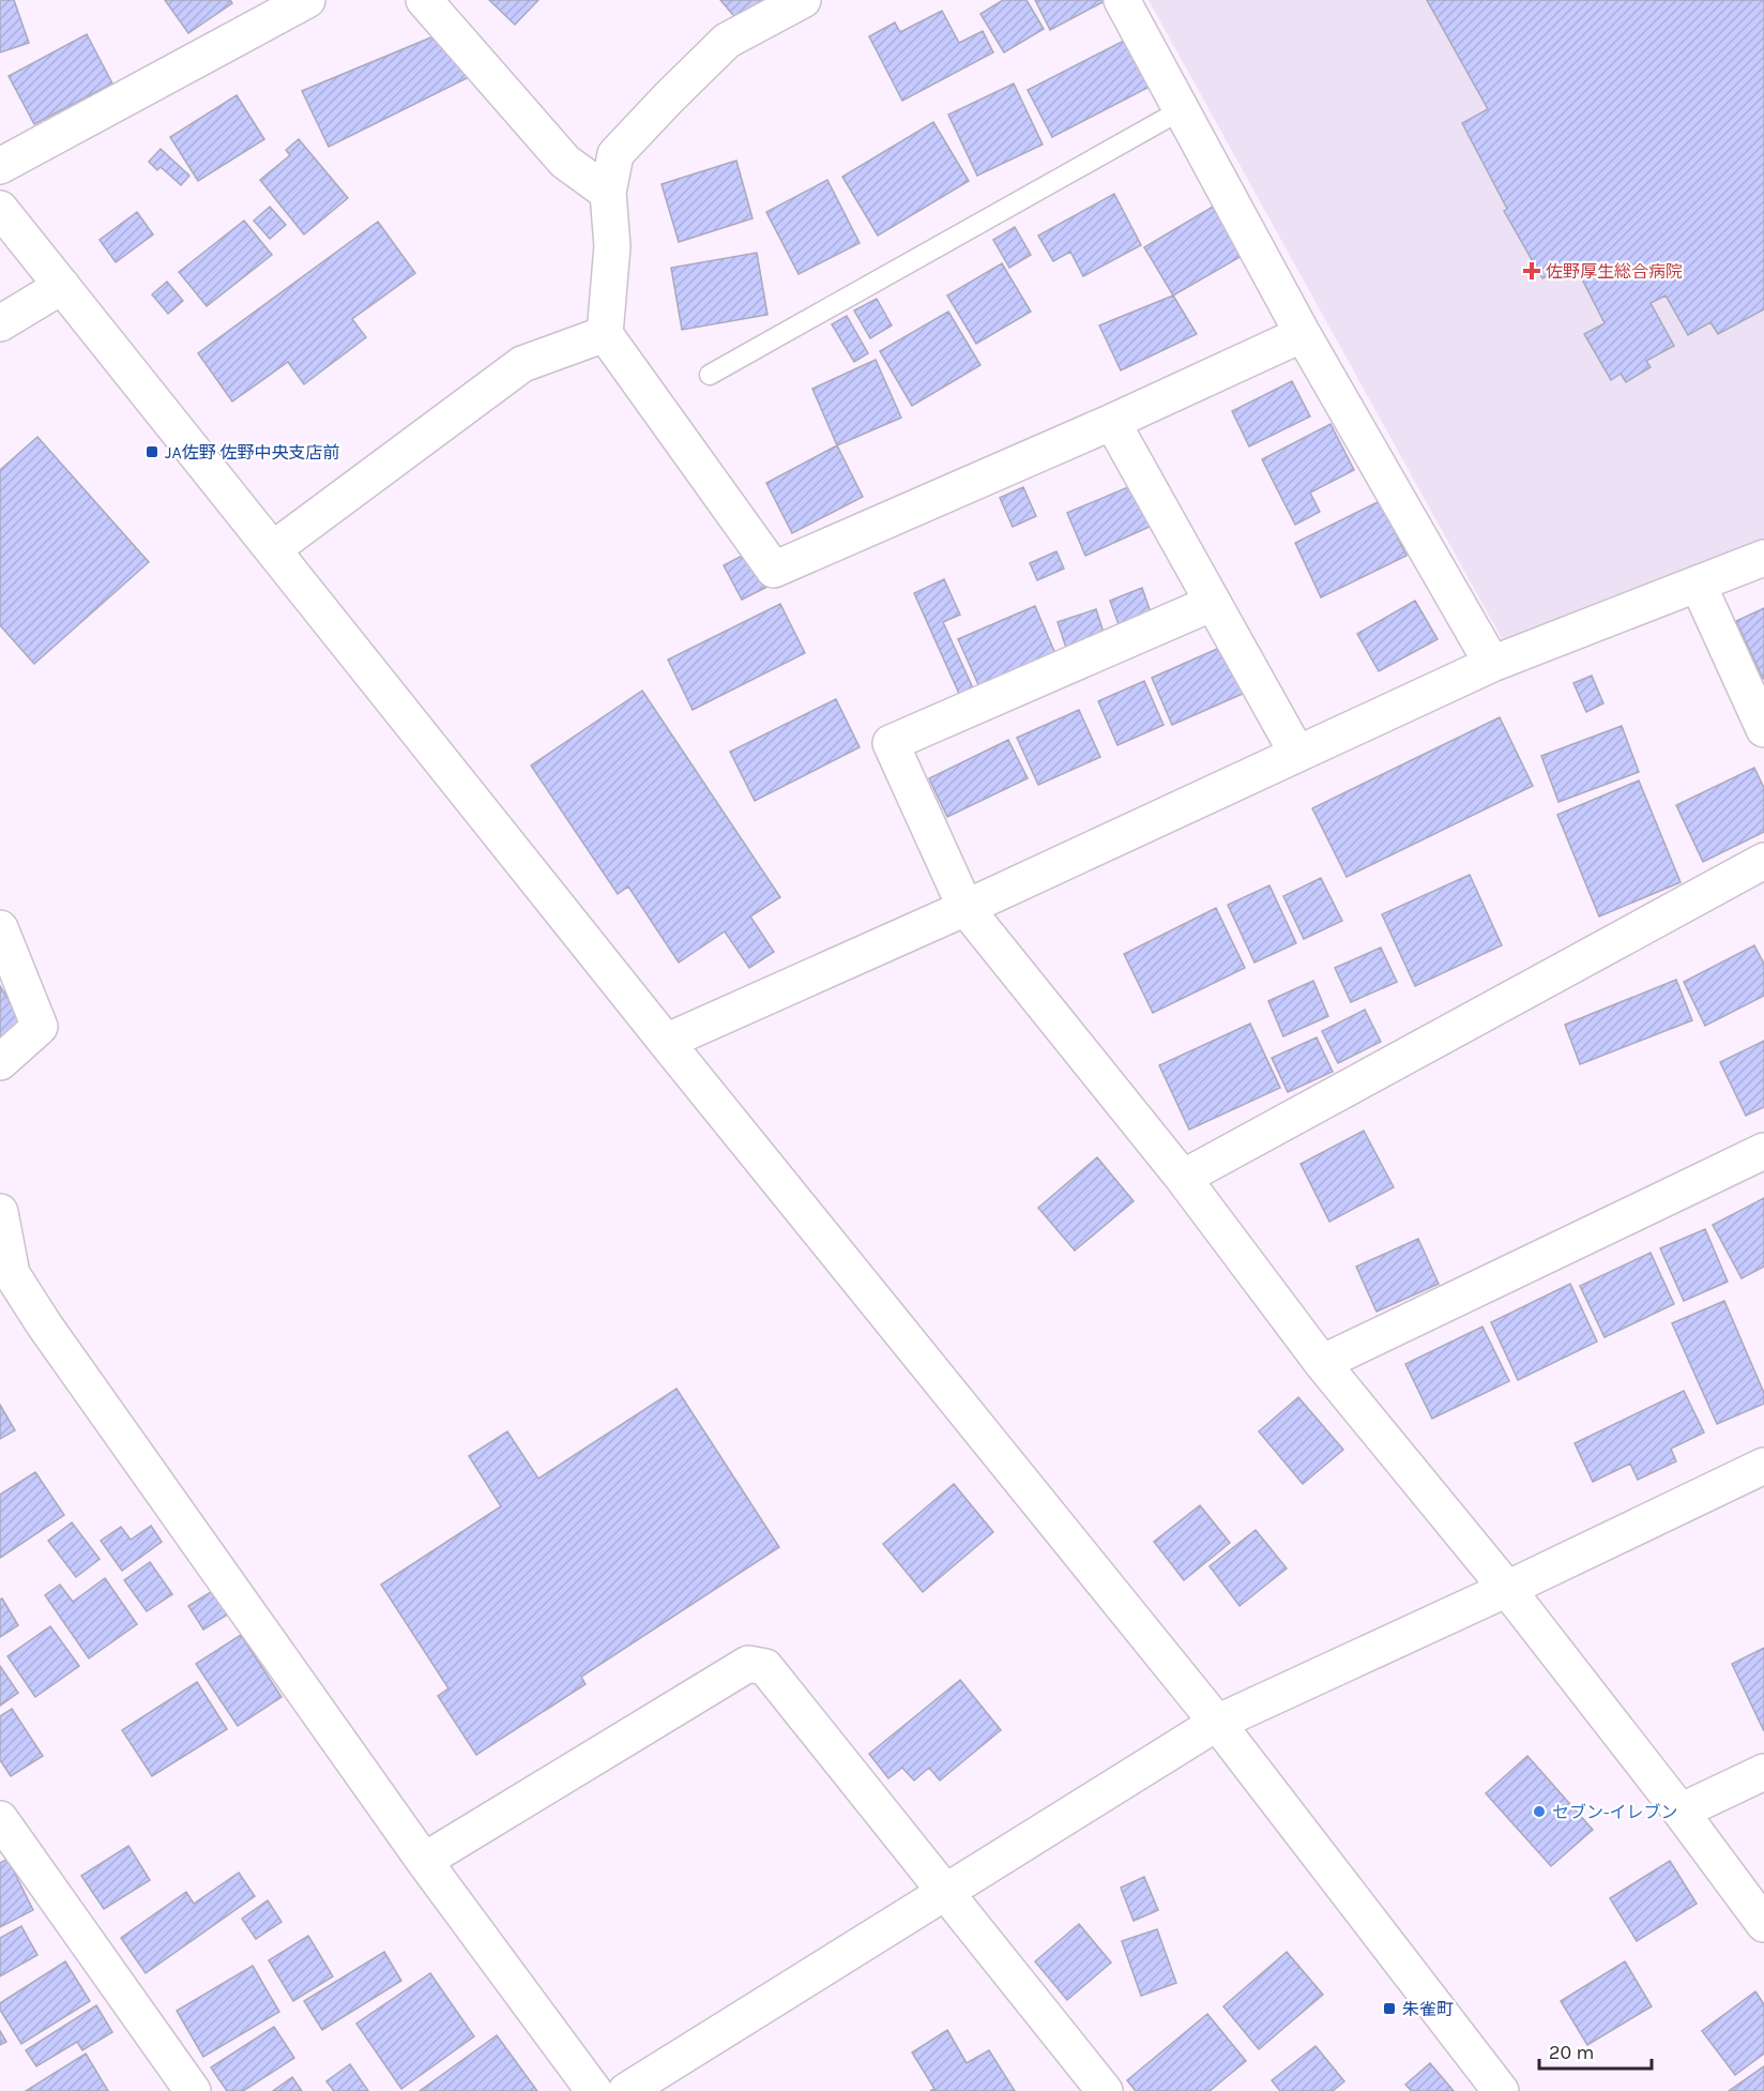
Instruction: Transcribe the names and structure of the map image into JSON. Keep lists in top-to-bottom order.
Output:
{
  "places": {
    "health": ["佐野厚生総合病院"],
    "transit": ["JA佐野 佐野中央支店前", "朱雀町"],
    "other": ["セブン-イレブン"]
  },
  "scale_bar": "20 m"
}
